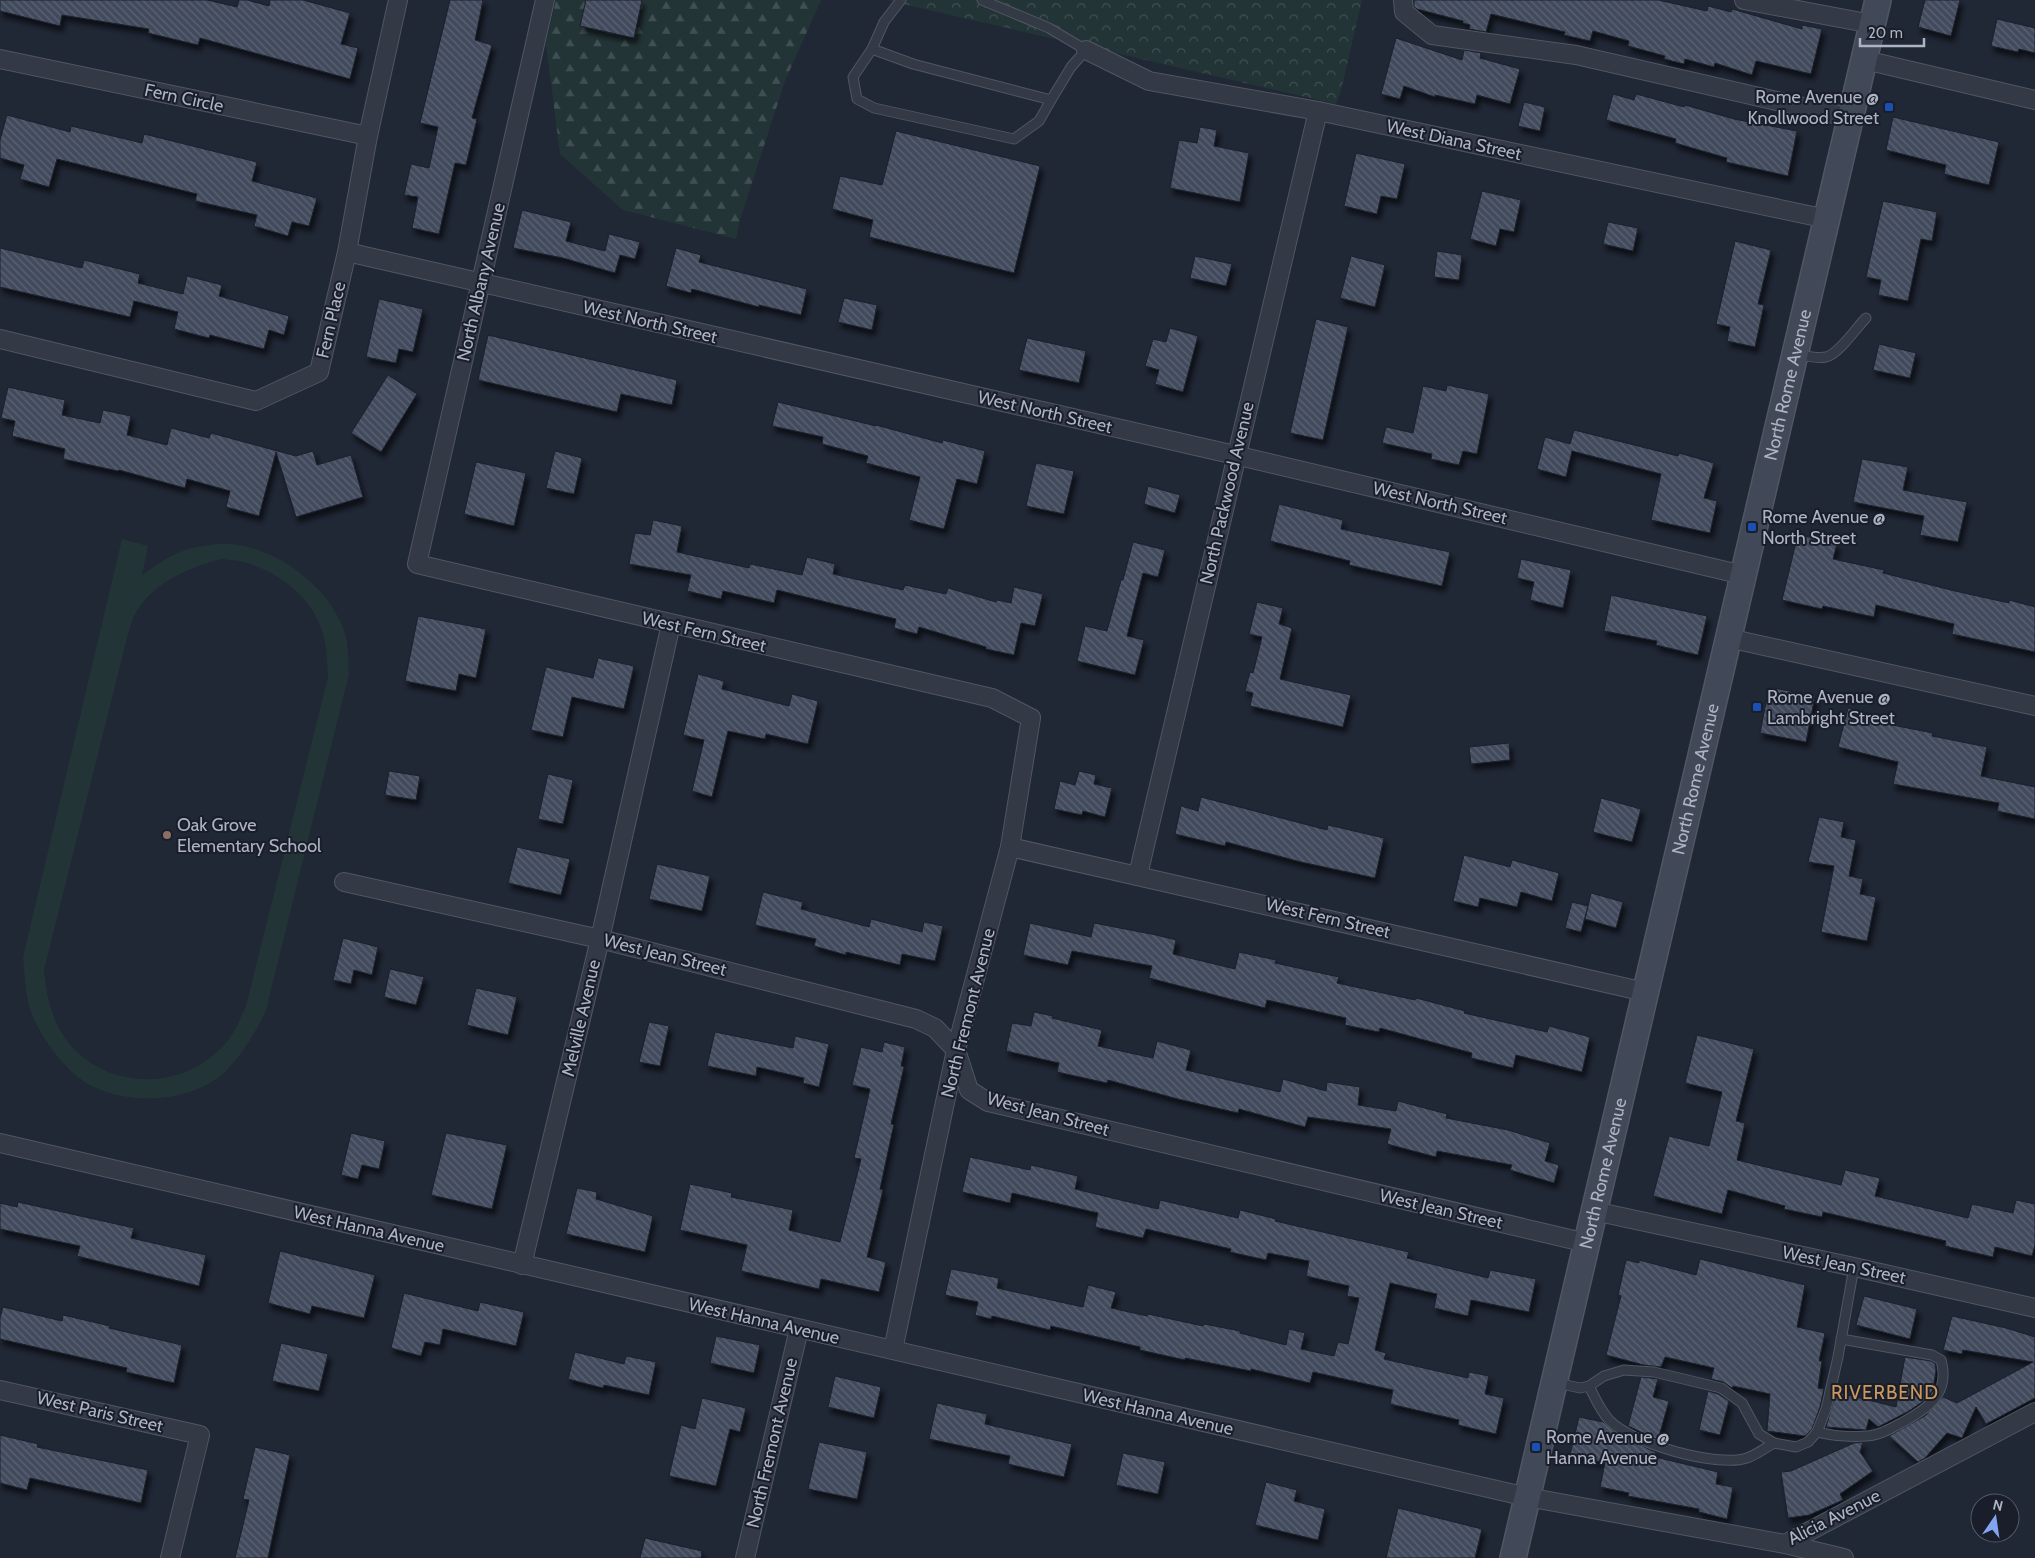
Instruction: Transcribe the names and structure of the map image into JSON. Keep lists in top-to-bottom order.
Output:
{
  "streets": {
    "street": [
      "Fern Circle",
      "West Diana Street",
      "North Albany Avenue",
      "Fern Place",
      "West North Street",
      "North Rome Avenue",
      "North Packwood Avenue",
      "West Fern Street",
      "West Jean Street",
      "North Fremont Avenue",
      "Melville Avenue",
      "West Hanna Avenue",
      "West Paris Street",
      "Alicia Avenue"
    ]
  },
  "crossings": [
    ["Fern Circle", "Fern Place"],
    ["West Diana Street", "North Rome Avenue"],
    ["West Diana Street", "North Packwood Avenue"],
    ["North Albany Avenue", "West North Street"],
    ["North Albany Avenue", "West Fern Street"],
    ["Fern Place", "West North Street"],
    ["West North Street", "North Rome Avenue"],
    ["West North Street", "North Packwood Avenue"],
    ["North Rome Avenue", "West Fern Street"],
    ["North Rome Avenue", "West Jean Street"],
    ["North Rome Avenue", "West Hanna Avenue"],
    ["North Rome Avenue", "Alicia Avenue"],
    ["North Packwood Avenue", "West Fern Street"],
    ["West Fern Street", "North Fremont Avenue"],
    ["West Fern Street", "Melville Avenue"],
    ["West Jean Street", "North Fremont Avenue"],
    ["West Jean Street", "Melville Avenue"],
    ["North Fremont Avenue", "West Hanna Avenue"],
    ["Melville Avenue", "West Hanna Avenue"],
    ["West Hanna Avenue", "Alicia Avenue"]
  ],
  "districts": ["RIVERBEND"],
  "places": {
    "transit": [
      "Rome Avenue @ Knollwood Street",
      "Rome Avenue @ North Street",
      "Rome Avenue @ Lambright Street",
      "Rome Avenue @ Hanna Avenue"
    ],
    "other": ["Oak Grove Elementary School"]
  },
  "scale_bar": "20 m",
  "north": "top"
}
